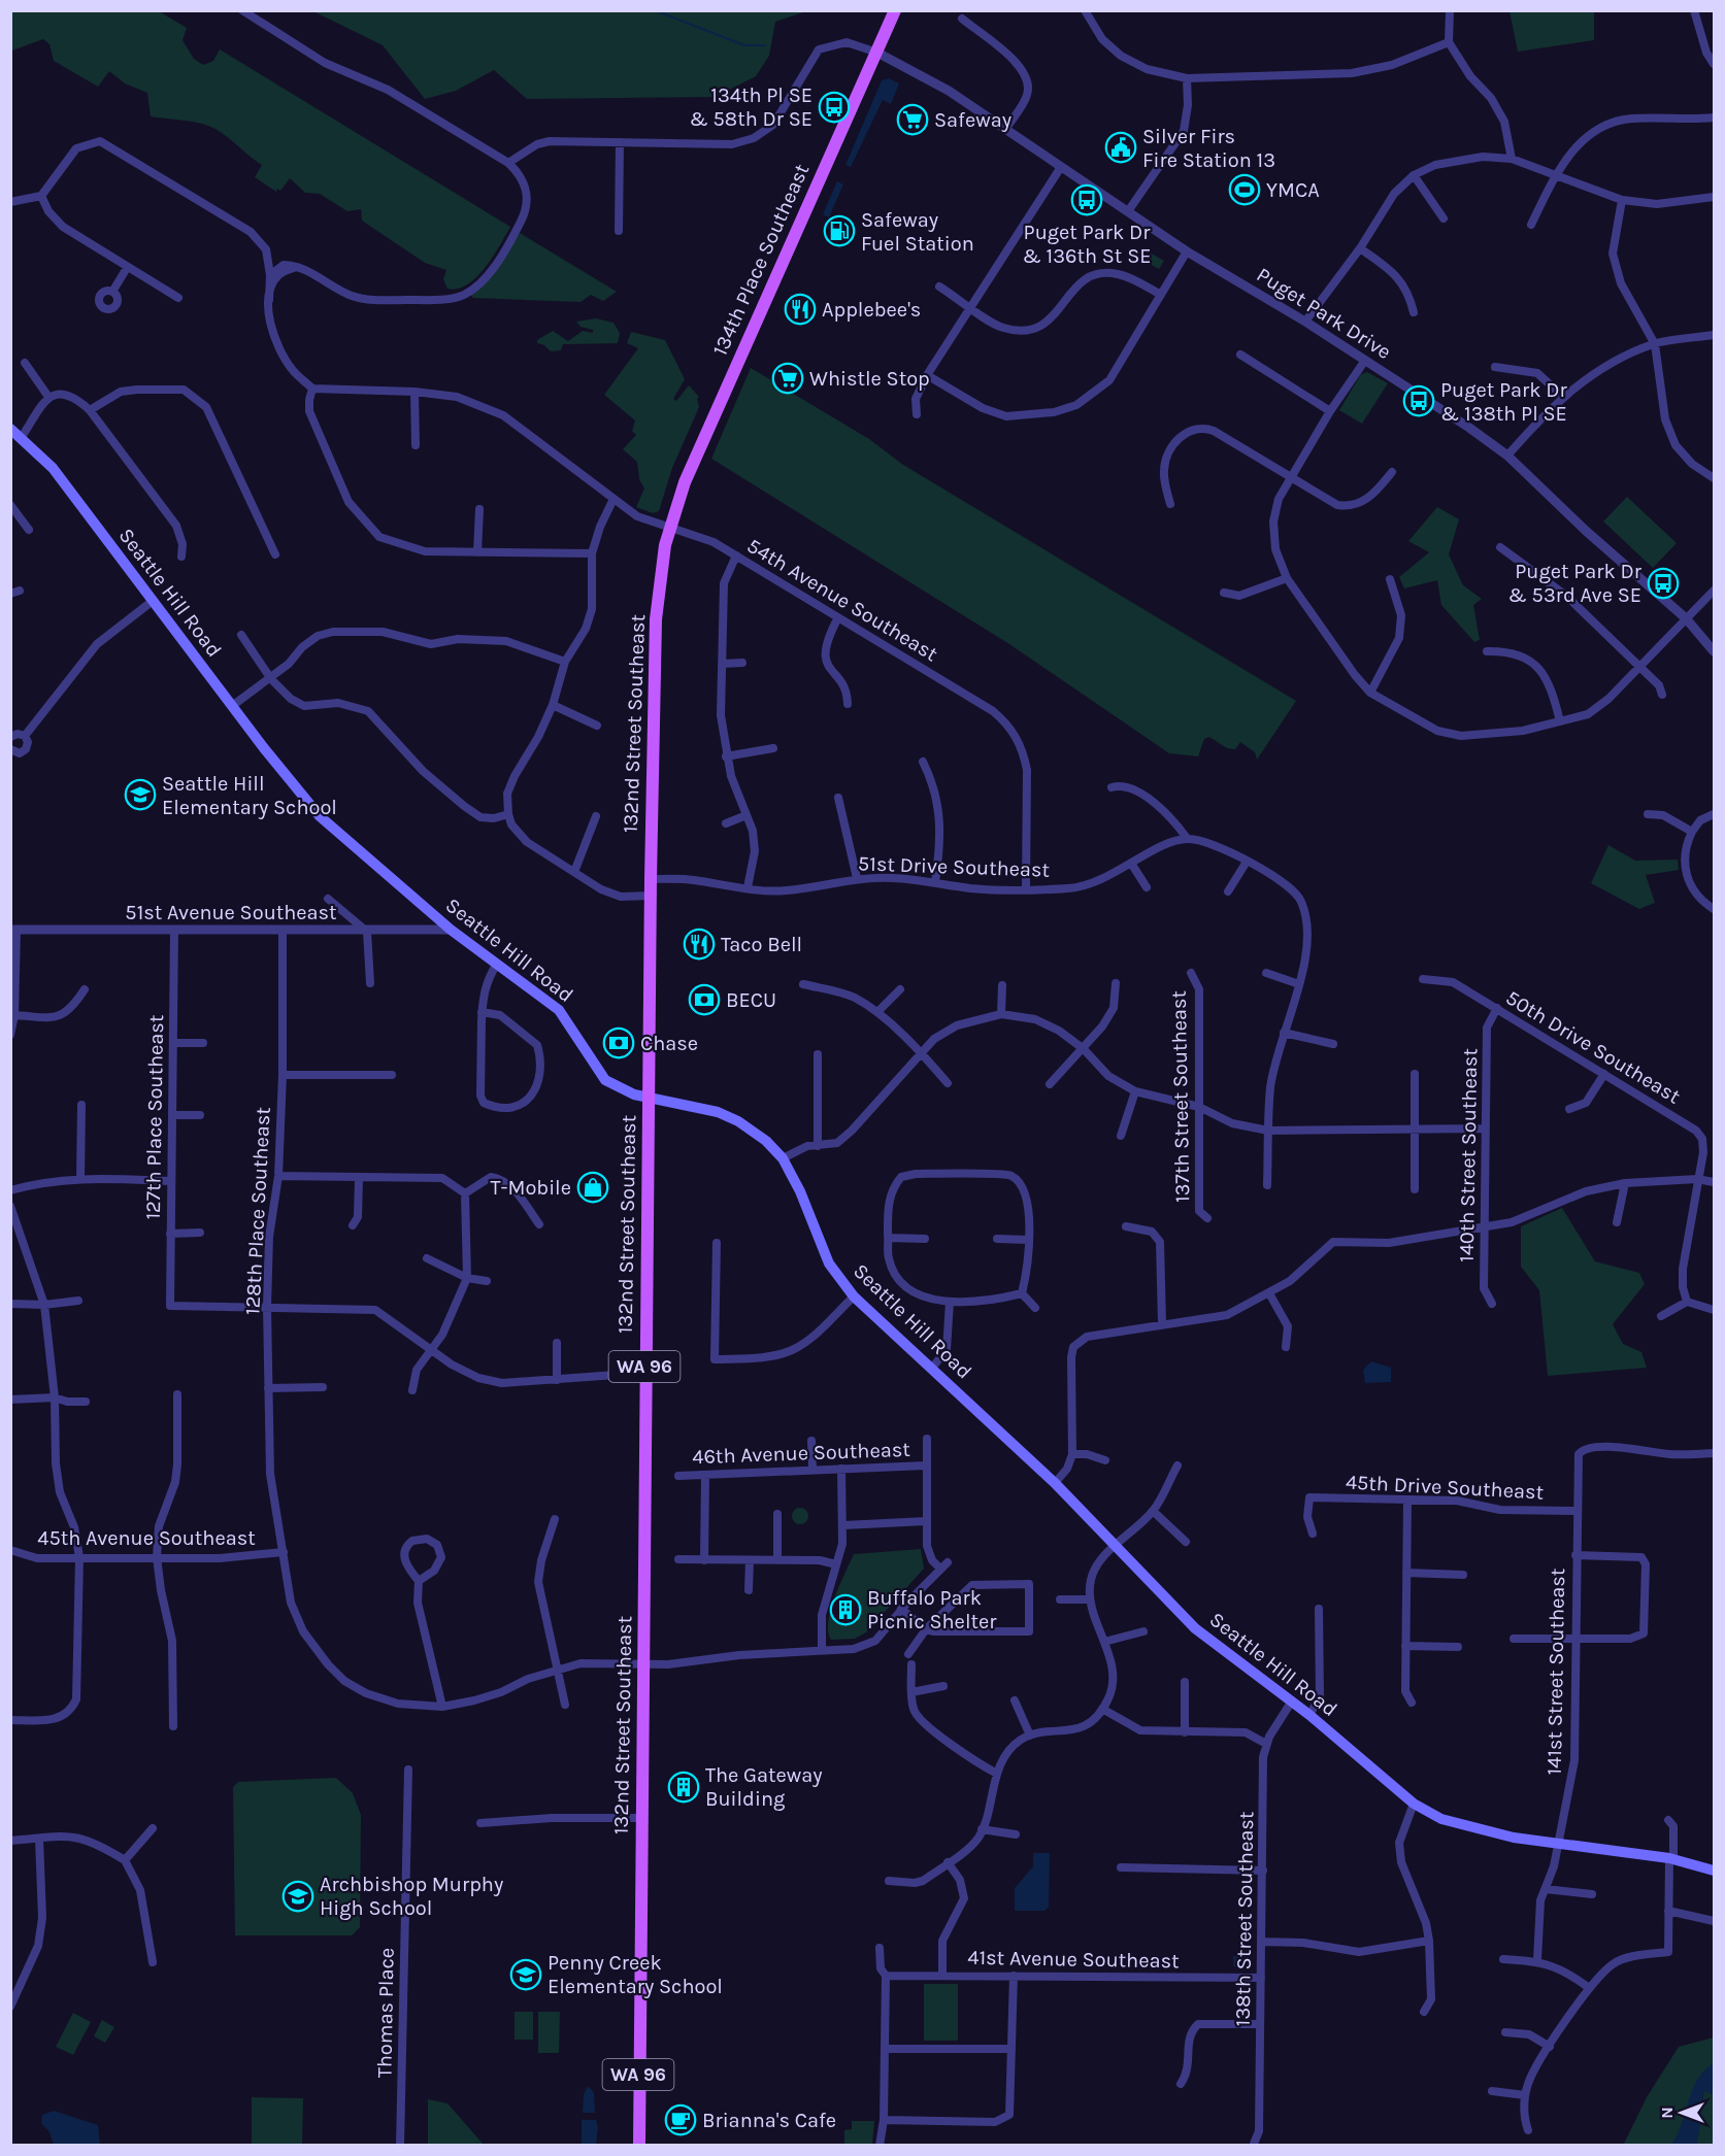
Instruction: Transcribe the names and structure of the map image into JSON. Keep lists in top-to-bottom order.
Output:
{
  "streets": {
    "main road": [
      "134th Place Southeast",
      "Seattle Hill Road",
      "132nd Street Southeast",
      "WA 96"
    ],
    "street": [
      "Puget Park Drive",
      "54th Avenue Southeast",
      "51st Drive Southeast",
      "51st Avenue Southeast",
      "50th Drive Southeast",
      "137th Street Southeast",
      "127th Place Southeast",
      "140th Street Southeast",
      "128th Place Southeast",
      "46th Avenue Southeast",
      "45th Drive Southeast",
      "45th Avenue Southeast",
      "141st Street Southeast",
      "138th Street Southeast",
      "41st Avenue Southeast",
      "Thomas Place"
    ]
  },
  "crossings": [
    ["134th Place Southeast", "Puget Park Drive"],
    ["134th Place Southeast", "54th Avenue Southeast"],
    ["134th Place Southeast", "132nd Street Southeast"],
    ["Seattle Hill Road", "132nd Street Southeast"],
    ["Seattle Hill Road", "51st Avenue Southeast"],
    ["Seattle Hill Road", "141st Street Southeast"],
    ["Seattle Hill Road", "138th Street Southeast"],
    ["54th Avenue Southeast", "132nd Street Southeast"],
    ["54th Avenue Southeast", "51st Drive Southeast"],
    ["132nd Street Southeast", "51st Drive Southeast"],
    ["132nd Street Southeast", "128th Place Southeast"],
    ["51st Avenue Southeast", "127th Place Southeast"],
    ["51st Avenue Southeast", "128th Place Southeast"],
    ["50th Drive Southeast", "140th Street Southeast"],
    ["127th Place Southeast", "128th Place Southeast"],
    ["128th Place Southeast", "45th Avenue Southeast"],
    ["45th Drive Southeast", "141st Street Southeast"],
    ["138th Street Southeast", "41st Avenue Southeast"]
  ],
  "places": {
    "bus stop": [
      "134th Pl SE & 58th Dr SE",
      "Puget Park Dr & 136th St SE",
      "Puget Park Dr & 138th Pl SE",
      "Puget Park Dr & 53rd Ave SE"
    ],
    "supermarket": ["Safeway", "Whistle Stop"],
    "public building": ["Silver Firs Fire Station 13"],
    "sports": ["YMCA"],
    "fuel station": ["Safeway Fuel Station"],
    "restaurant": ["Applebee's", "Taco Bell"],
    "school or university": ["Seattle Hill Elementary School", "Archbishop Murphy High School", "Penny Creek Elementary School"],
    "bank": ["BECU", "Chase"],
    "shop": ["T-Mobile"],
    "building": ["Buffalo Park Picnic Shelter", "The Gateway Building"],
    "cafe": ["Brianna's Cafe"]
  },
  "north": "left"
}
